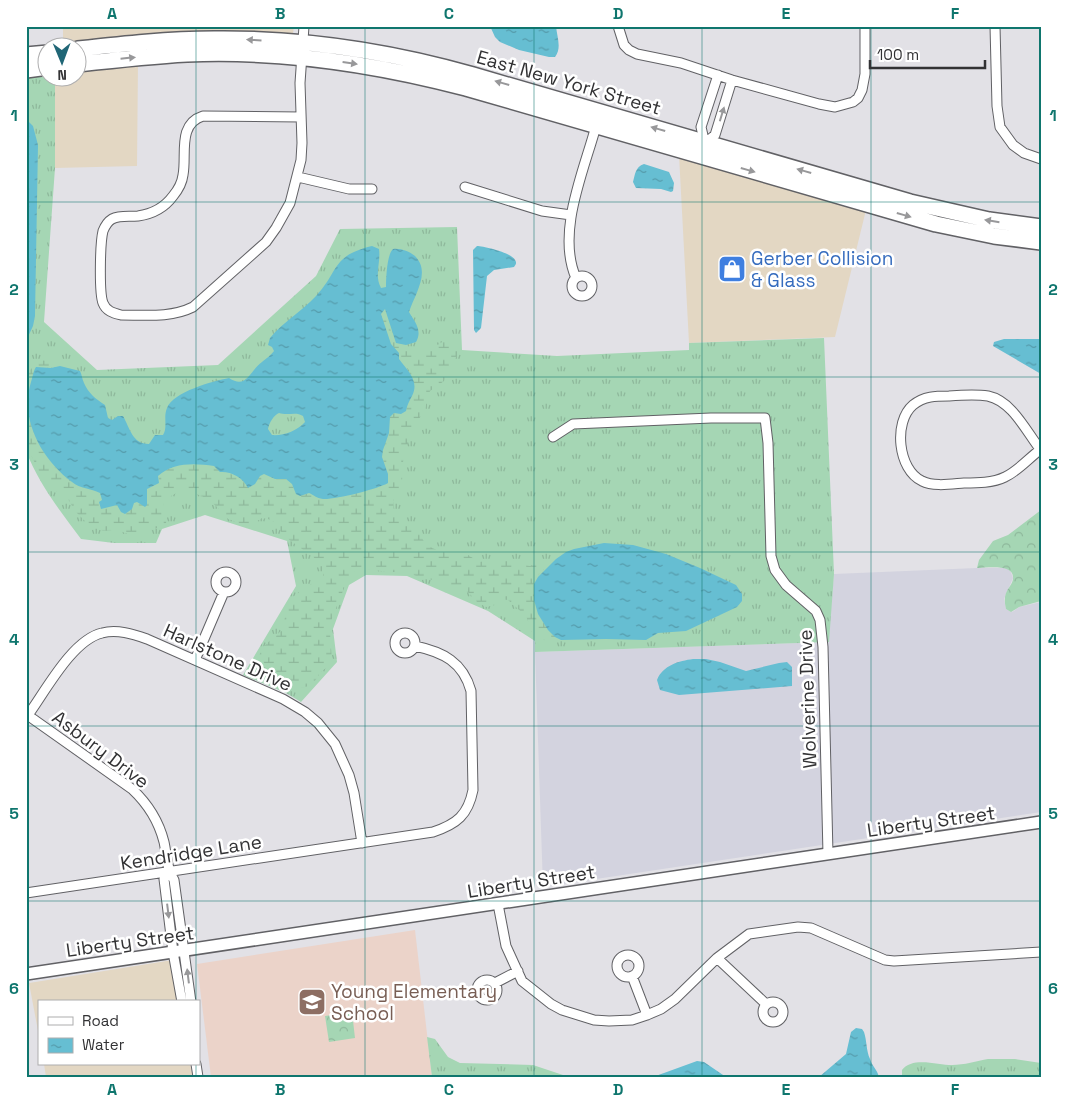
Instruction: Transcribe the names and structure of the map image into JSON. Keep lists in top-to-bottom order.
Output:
{
  "streets": {
    "main road": ["East New York Street"],
    "street": [
      "Harlstone Drive",
      "Wolverine Drive",
      "Asbury Drive",
      "Liberty Street",
      "Kendridge Lane"
    ]
  },
  "crossings": [
    ["Harlstone Drive", "Asbury Drive"],
    ["Harlstone Drive", "Kendridge Lane"],
    ["Wolverine Drive", "Liberty Street"],
    ["Asbury Drive", "Liberty Street"],
    ["Asbury Drive", "Kendridge Lane"]
  ],
  "places": {
    "shop": ["Gerber Collision & Glass"],
    "school or university": ["Young Elementary School"]
  },
  "legend": ["Road", "Water"],
  "scale_bar": "100 m",
  "north": "bottom",
  "grid": {
    "columns": [
      "A",
      "B",
      "C",
      "D",
      "E",
      "F"
    ],
    "rows": [
      "1",
      "2",
      "3",
      "4",
      "5",
      "6"
    ]
  }
}
